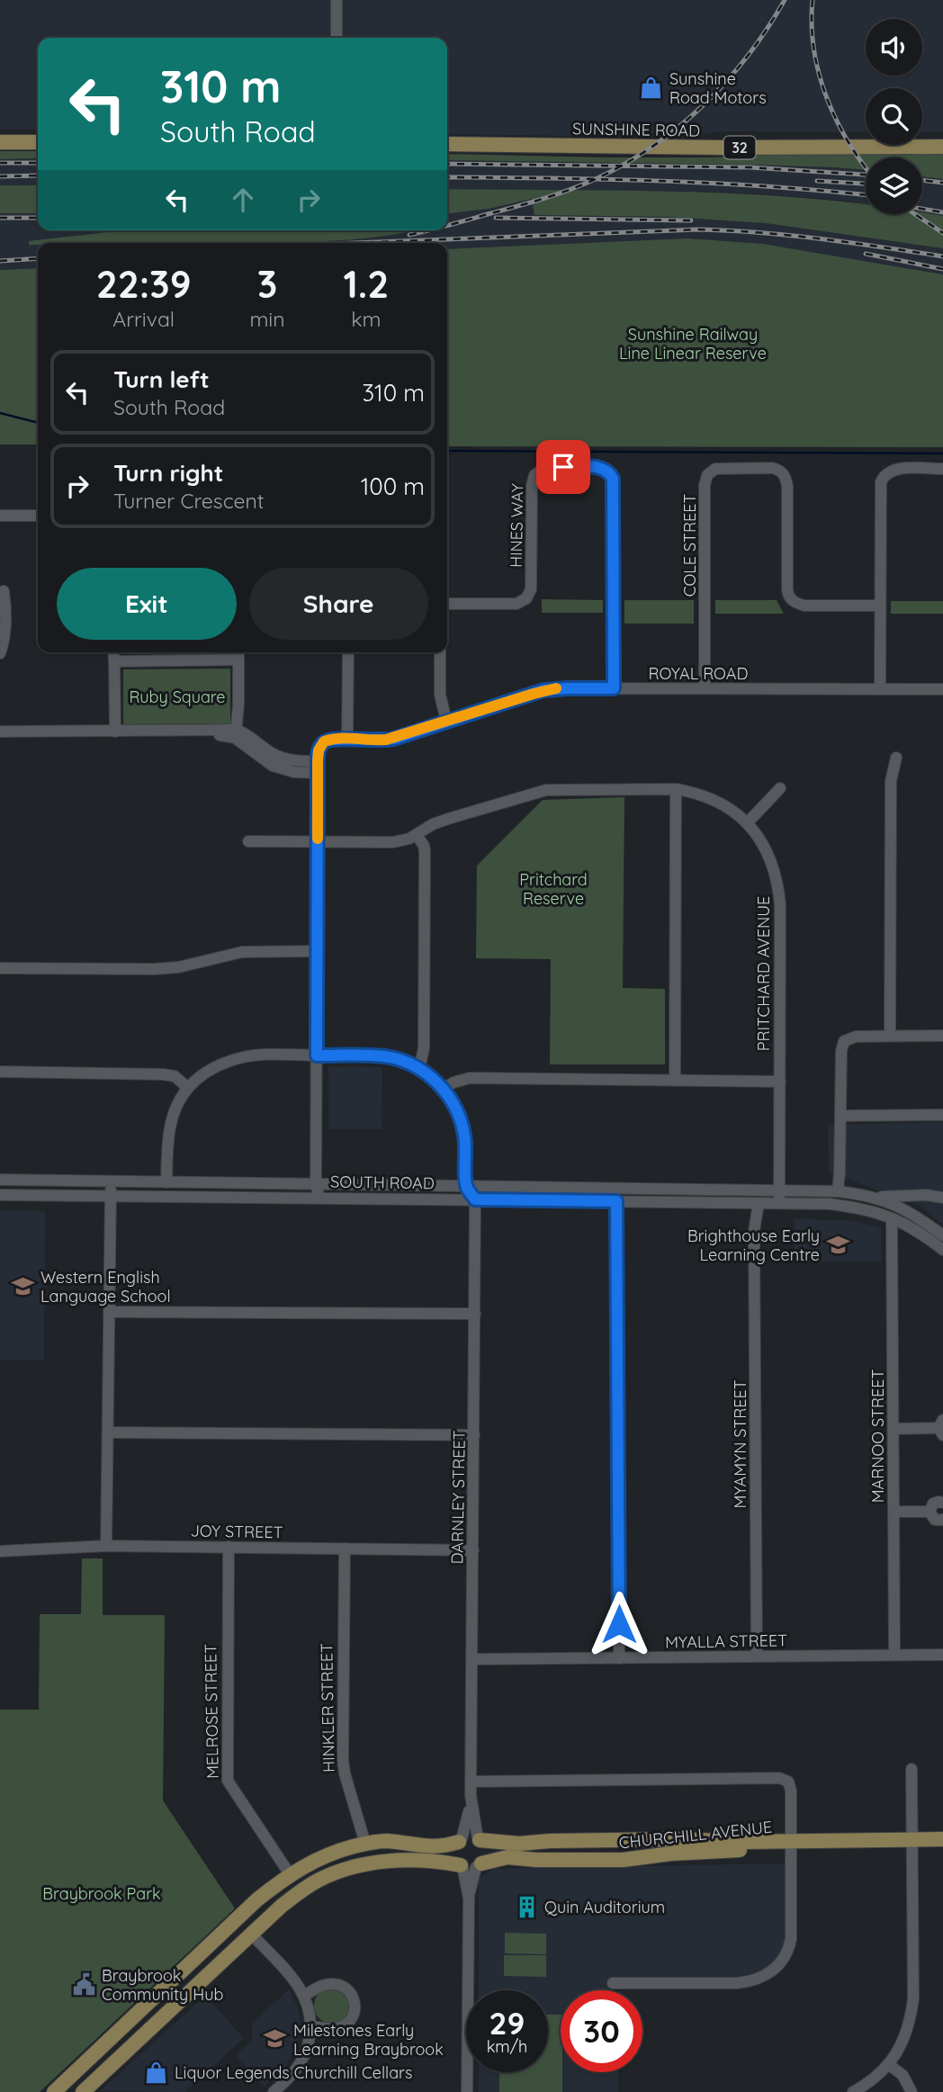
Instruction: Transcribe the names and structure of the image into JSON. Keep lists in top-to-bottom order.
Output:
{
  "streets": {
    "main road": [
      "SUNSHINE ROAD",
      "32",
      "HINKLER STREET",
      "MELROSE STREET",
      "CHURCHILL AVENUE"
    ],
    "street": [
      "HINES WAY",
      "COLE STREET",
      "ROYAL ROAD",
      "PRITCHARD AVENUE",
      "SOUTH ROAD",
      "MARNOO STREET",
      "MYAMYN STREET",
      "DARNLEY STREET",
      "JOY STREET",
      "MYALLA STREET"
    ]
  },
  "crossings": [
    ["HINES WAY", "ROYAL ROAD"],
    ["COLE STREET", "ROYAL ROAD"],
    ["PRITCHARD AVENUE", "SOUTH ROAD"],
    ["SOUTH ROAD", "MARNOO STREET"],
    ["SOUTH ROAD", "MYAMYN STREET"],
    ["SOUTH ROAD", "DARNLEY STREET"],
    ["MARNOO STREET", "MYALLA STREET"],
    ["MYAMYN STREET", "MYALLA STREET"],
    ["DARNLEY STREET", "JOY STREET"],
    ["DARNLEY STREET", "MYALLA STREET"],
    ["DARNLEY STREET", "CHURCHILL AVENUE"],
    ["JOY STREET", "HINKLER STREET"],
    ["JOY STREET", "MELROSE STREET"],
    ["HINKLER STREET", "CHURCHILL AVENUE"],
    ["MELROSE STREET", "CHURCHILL AVENUE"]
  ],
  "parks": [
    "Sunshine Railway Line Linear Reserve",
    "Ruby Square",
    "Pritchard Reserve",
    "Braybrook Park"
  ],
  "places": {
    "shop": ["Sunshine Road Motors", "Liquor Legends Churchill Cellars"],
    "school or university": ["Brighthouse Early Learning Centre", "Western English Language School", "Milestones Early Learning Braybrook"],
    "building": ["Quin Auditorium"],
    "public building": ["Braybrook Community Hub"]
  },
  "page": {
    "turn": ["310 m", "South Road"],
    "eta": [
      "22:39",
      "Arrival",
      "3",
      "min",
      "1.2",
      "km"
    ],
    "list": [
      {
        "name": "Turn left",
        "note": "South Road",
        "value": "310 m"
      },
      {
        "name": "Turn right",
        "note": "Turner Crescent",
        "value": "100 m"
      }
    ],
    "buttons": ["Exit", "Share"],
    "speed": "29 km/h",
    "limit": "30"
  }
}
